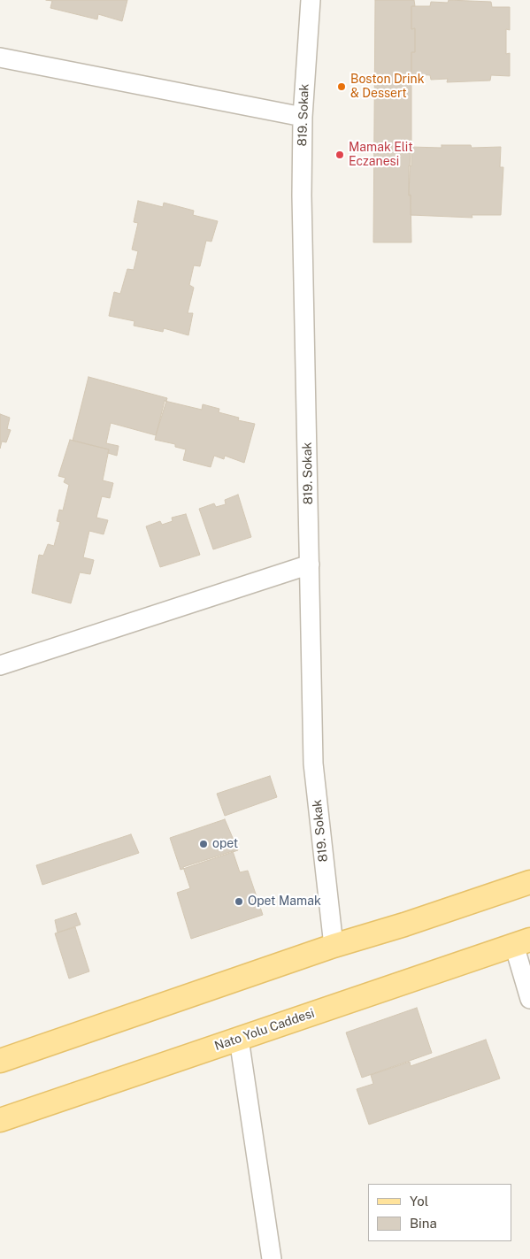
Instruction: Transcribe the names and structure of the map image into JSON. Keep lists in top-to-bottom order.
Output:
{
  "streets": {
    "main road": ["Nato Yolu Caddesi"],
    "street": ["819. Sokak"]
  },
  "places": [
    "Boston Drink & Dessert",
    "Mamak Elit Eczanesi",
    "opet",
    "Opet Mamak"
  ],
  "legend": ["Yol", "Bina"]
}
